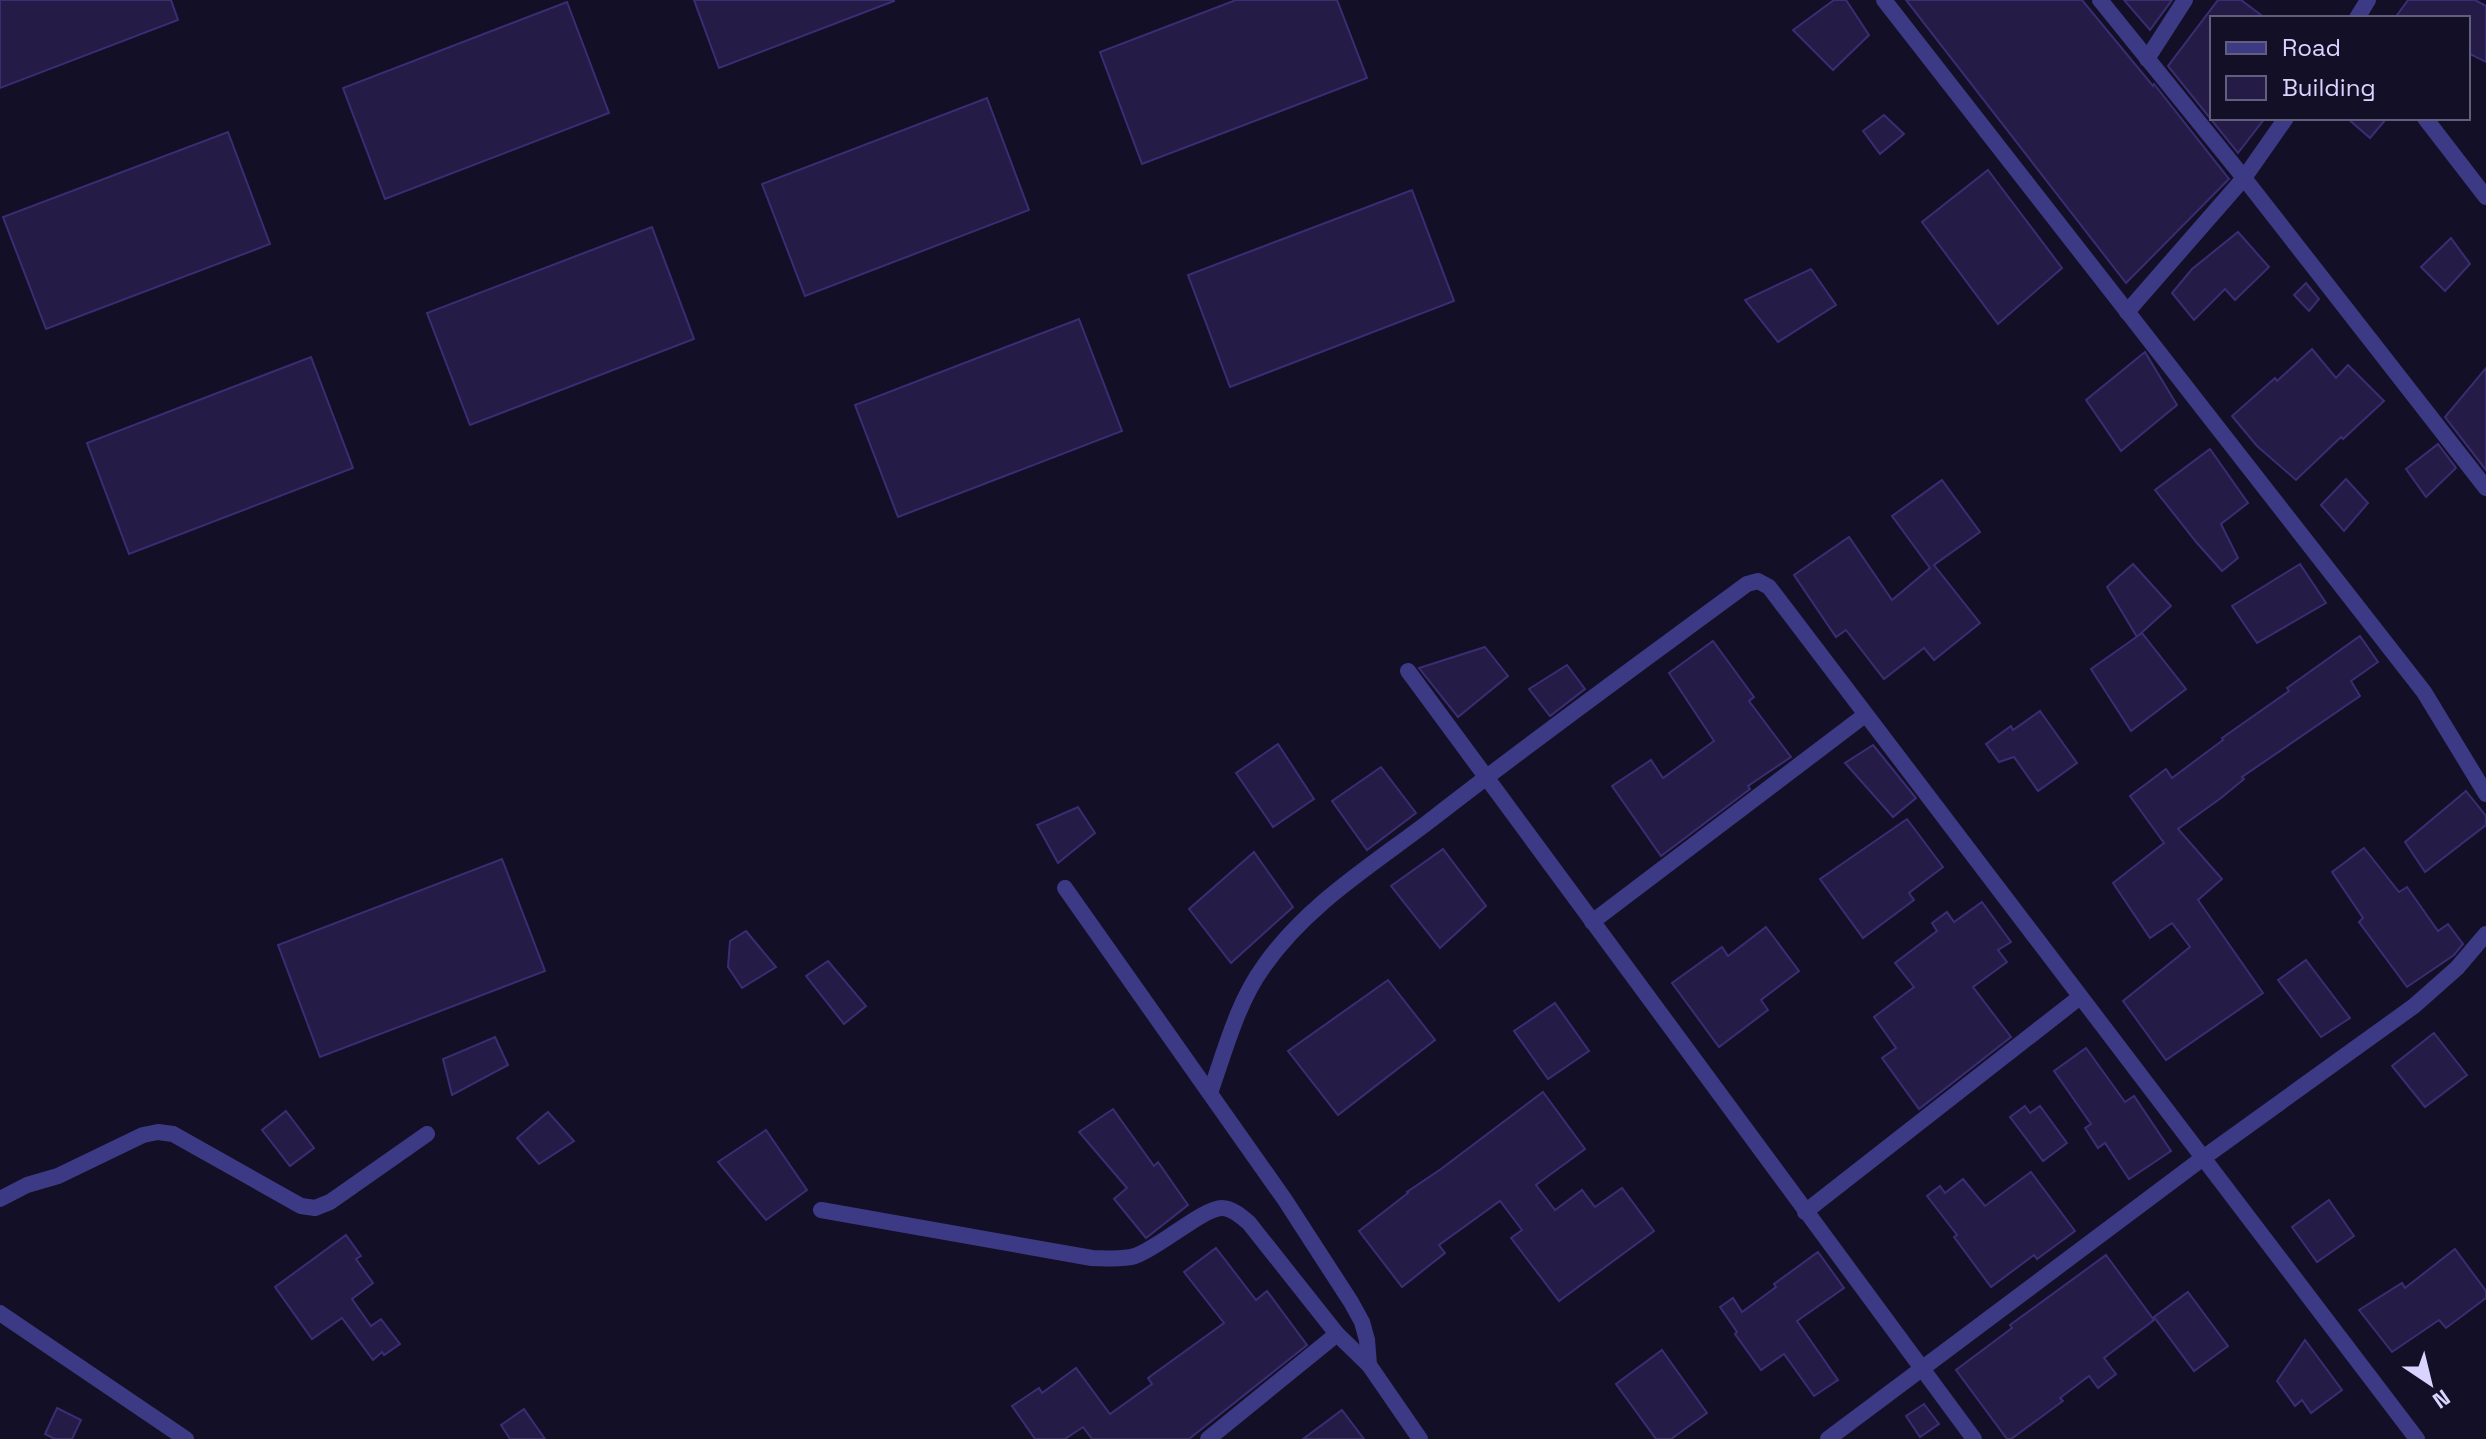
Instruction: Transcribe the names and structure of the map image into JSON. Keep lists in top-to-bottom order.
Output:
{
  "legend": ["Road", "Building"],
  "north": "bottom right"
}
